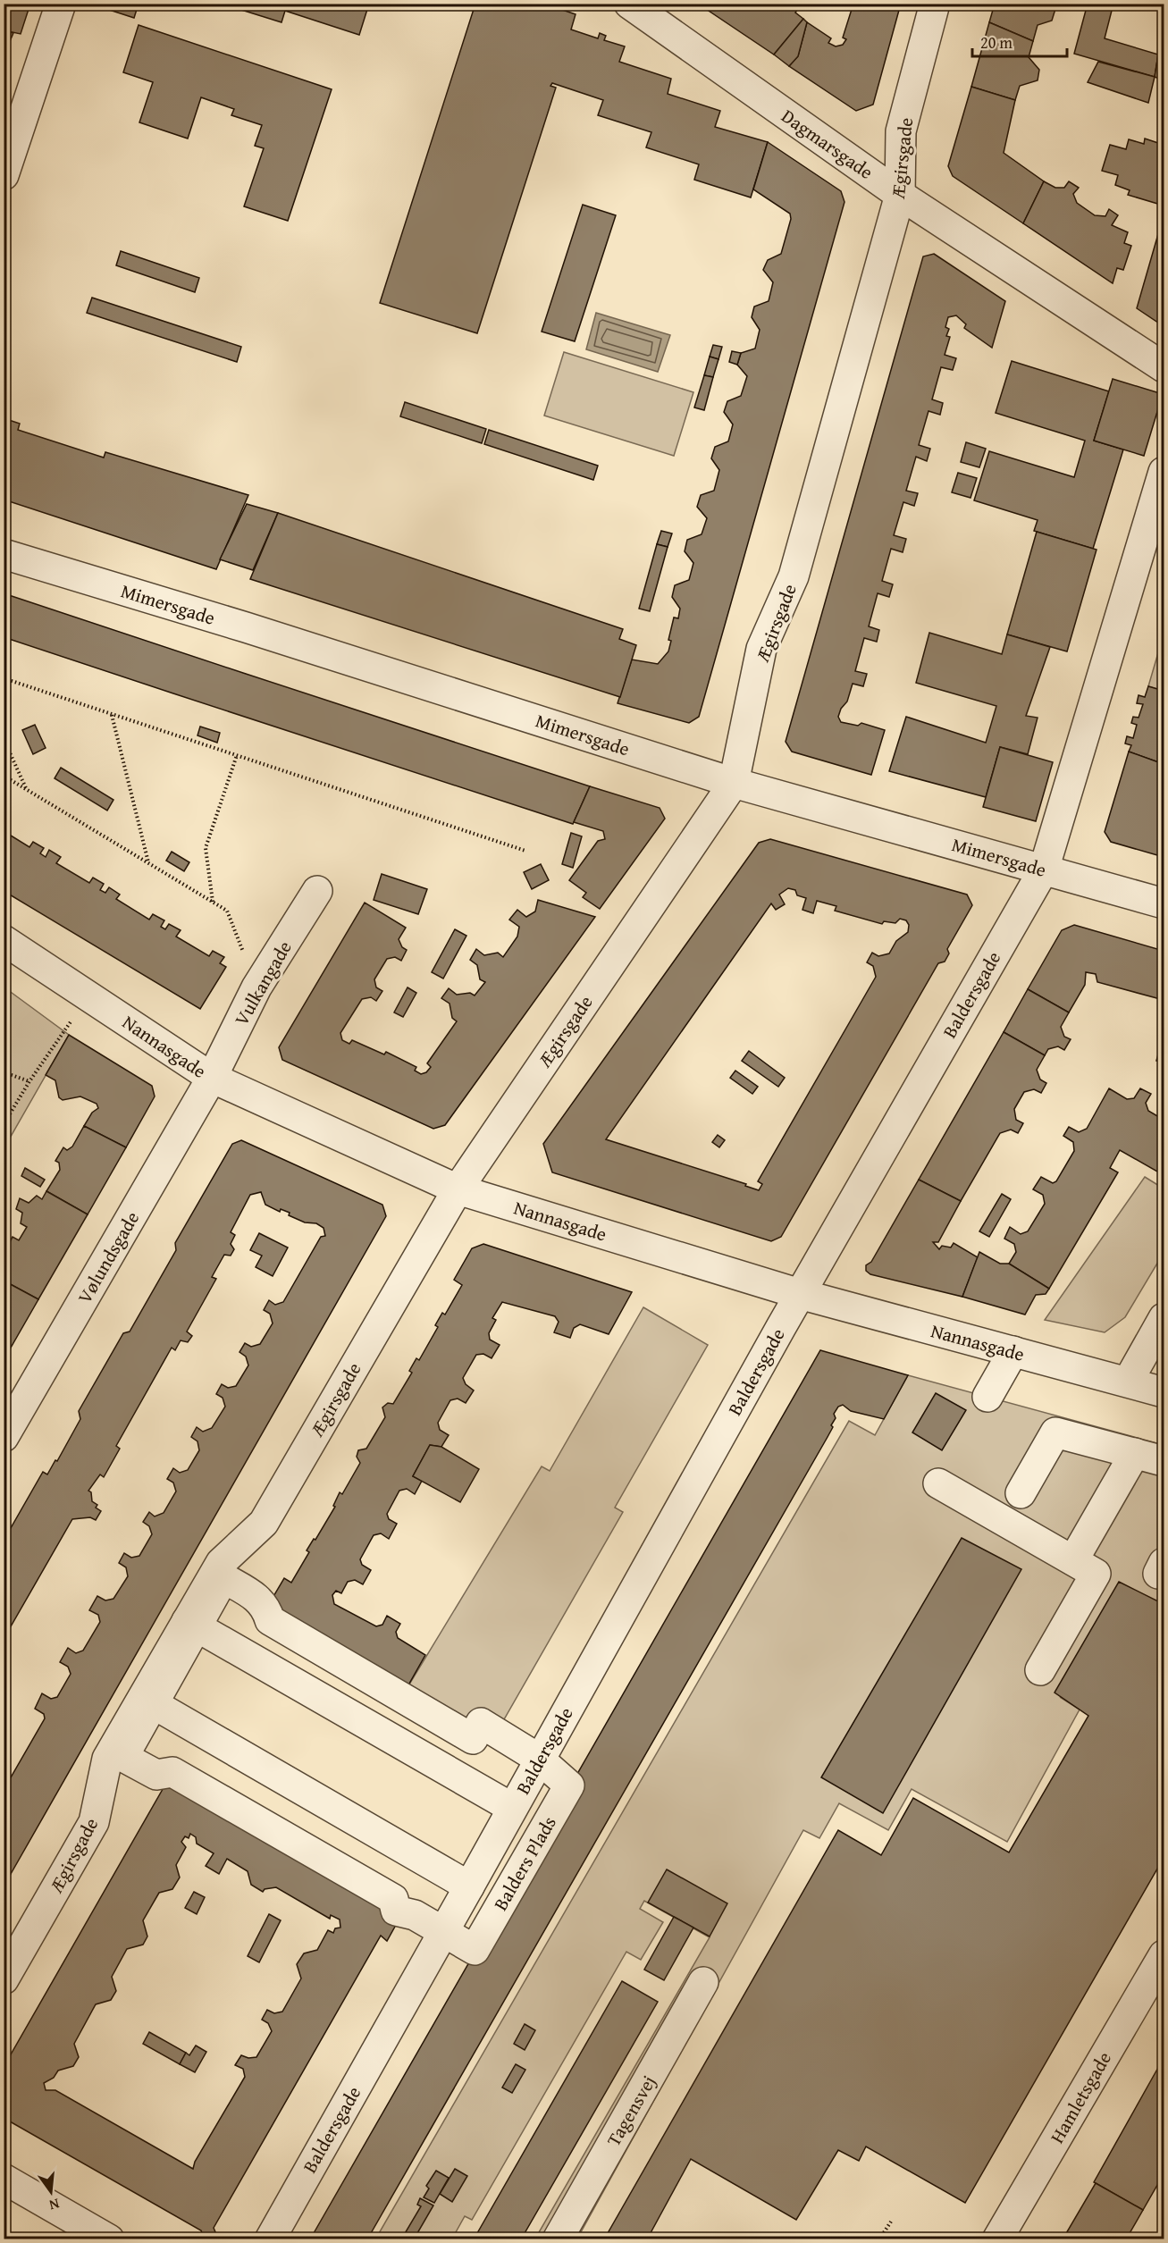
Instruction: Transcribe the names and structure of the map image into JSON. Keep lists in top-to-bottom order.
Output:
{
  "streets": {
    "street": [
      "Dagmarsgade",
      "Ægirsgade",
      "Mimersgade",
      "Vulkangade",
      "Baldersgade",
      "Nannasgade",
      "Vølundsgade",
      "Balders Plads",
      "Hamletsgade",
      "Tagensvej"
    ]
  },
  "crossings": [
    ["Dagmarsgade", "Ægirsgade"],
    ["Ægirsgade", "Mimersgade"],
    ["Ægirsgade", "Nannasgade"],
    ["Ægirsgade", "Balders Plads"],
    ["Mimersgade", "Baldersgade"],
    ["Vulkangade", "Nannasgade"],
    ["Vulkangade", "Vølundsgade"],
    ["Baldersgade", "Nannasgade"],
    ["Baldersgade", "Balders Plads"],
    ["Nannasgade", "Vølundsgade"]
  ],
  "scale_bar": "20 m",
  "north": "bottom"
}
